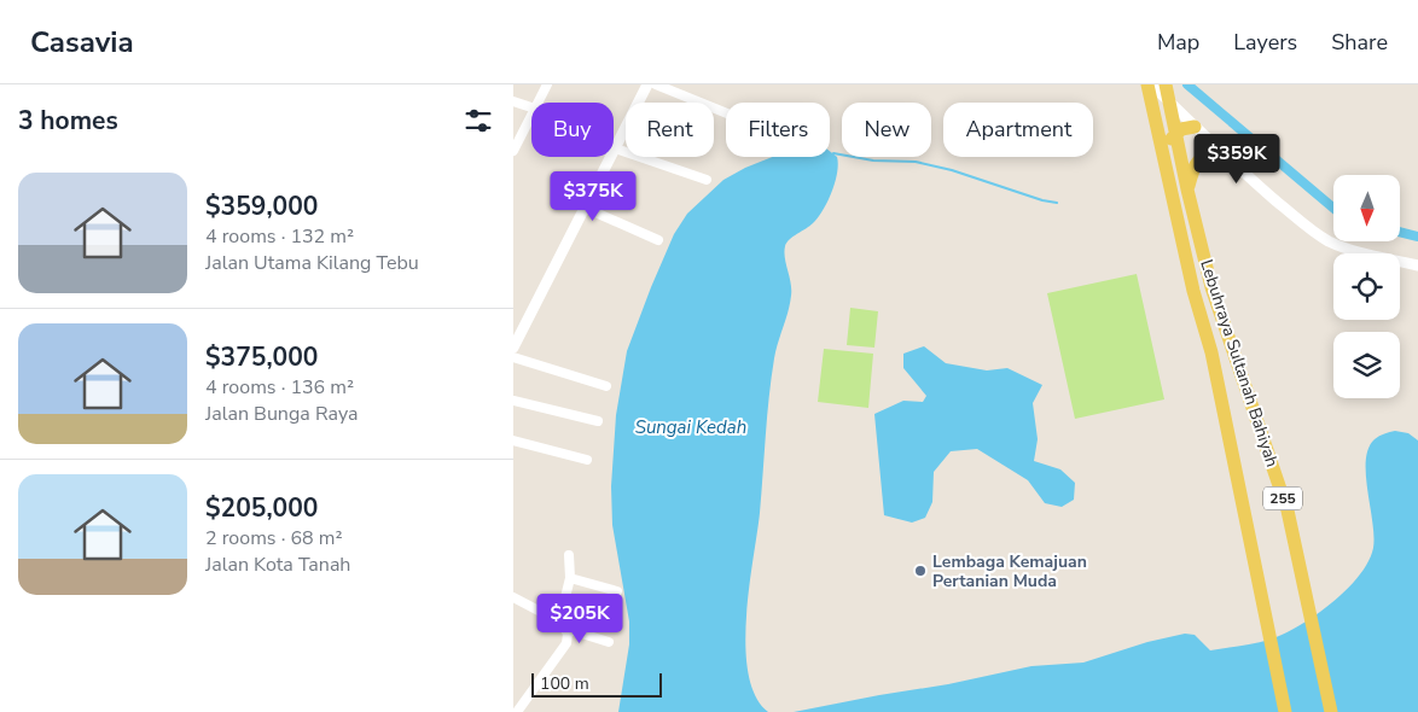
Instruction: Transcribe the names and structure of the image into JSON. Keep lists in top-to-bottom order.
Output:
{
  "streets": {
    "main road": ["Lebuhraya Sultanah Bahiyah", "255"]
  },
  "water": ["Sungai Kedah"],
  "places": ["Lembaga Kemajuan Pertanian Muda"],
  "scale_bar": "100 m",
  "north": "bottom",
  "page": {
    "header": "Casavia",
    "nav": ["Map", "Layers", "Share"],
    "heading": "3 homes",
    "chip": [
      "Buy",
      "Rent",
      "Filters",
      "New",
      "Apartment"
    ],
    "price": ["$359K", "$375K", "$205K"],
    "list": [
      {
        "name": "$359,000",
        "note": "4 rooms · 132 m² · Jalan Utama Kilang Tebu"
      },
      {
        "name": "$375,000",
        "note": "4 rooms · 136 m² · Jalan Bunga Raya"
      },
      {
        "name": "$205,000",
        "note": "2 rooms · 68 m² · Jalan Kota Tanah"
      }
    ],
    "scale": "100 m"
  }
}
